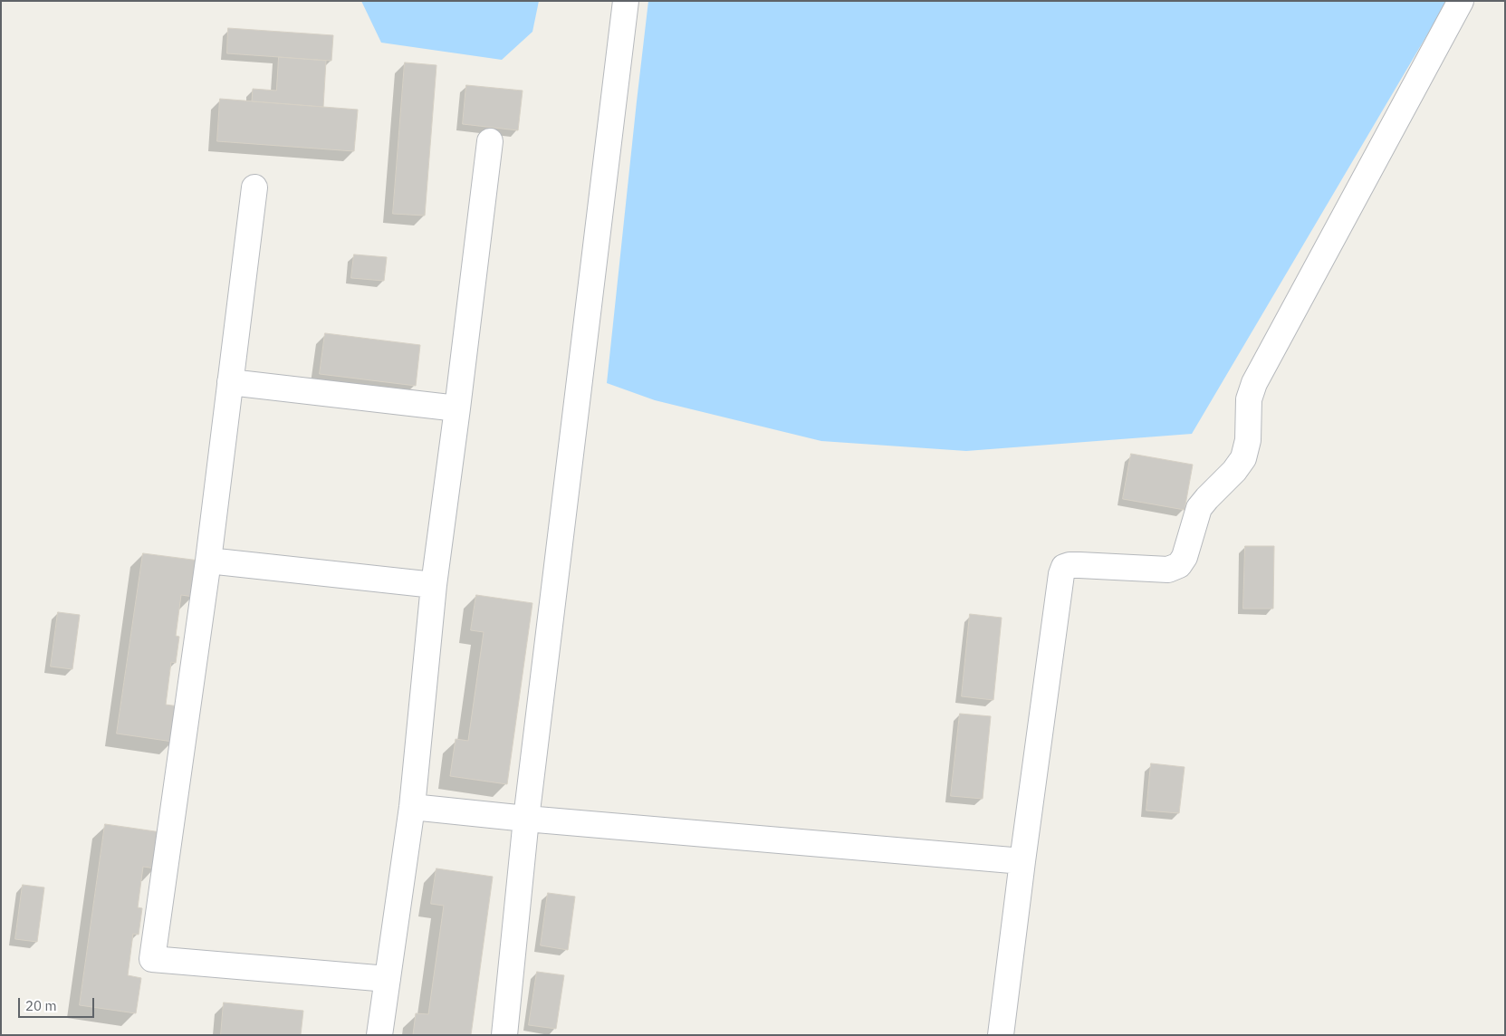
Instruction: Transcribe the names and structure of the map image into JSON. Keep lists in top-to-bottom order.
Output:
{
  "scale_bar": "20 m"
}
